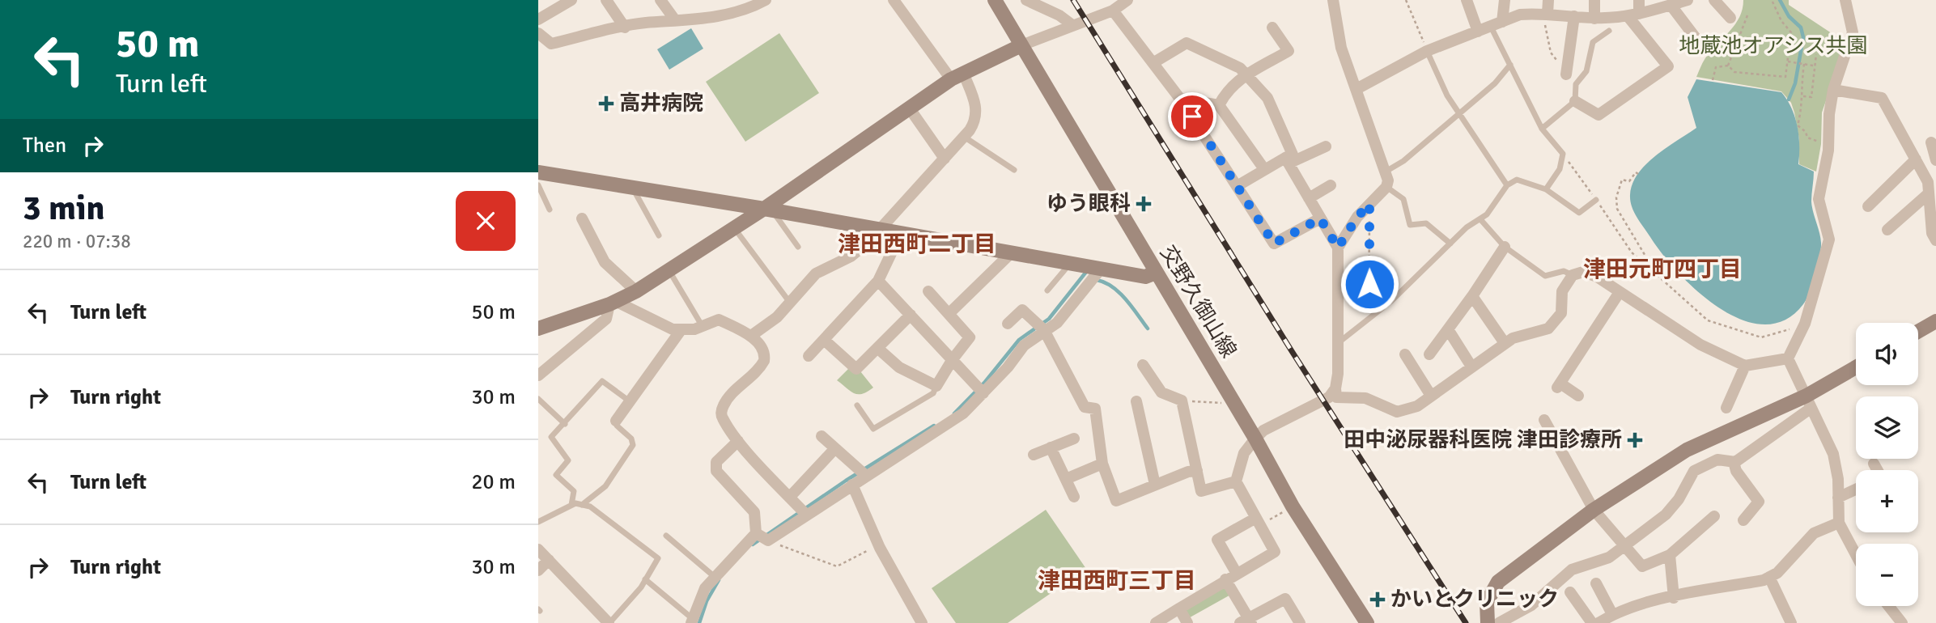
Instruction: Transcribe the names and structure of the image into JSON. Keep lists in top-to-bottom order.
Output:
{
  "streets": {
    "street": ["交野久御山線"]
  },
  "districts": ["津田西町二丁目", "津田元町四丁目", "津田西町三丁目"],
  "parks": ["地蔵池オアシス共園"],
  "places": {
    "health": [
      "高井病院",
      "ゆう眼科",
      "田中泌尿器科医院 津田診療所",
      "かいとクリニック"
    ]
  },
  "page": {
    "turn": ["50 m", "Turn left"],
    "then": "Then",
    "heading": ["3 min", "220 m · 07:38"],
    "list": [
      {
        "name": "Turn left",
        "value": "50 m"
      },
      {
        "name": "Turn right",
        "value": "30 m"
      },
      {
        "name": "Turn left",
        "value": "20 m"
      },
      {
        "name": "Turn right",
        "value": "30 m"
      }
    ],
    "map_buttons": ["+", "−"]
  }
}
